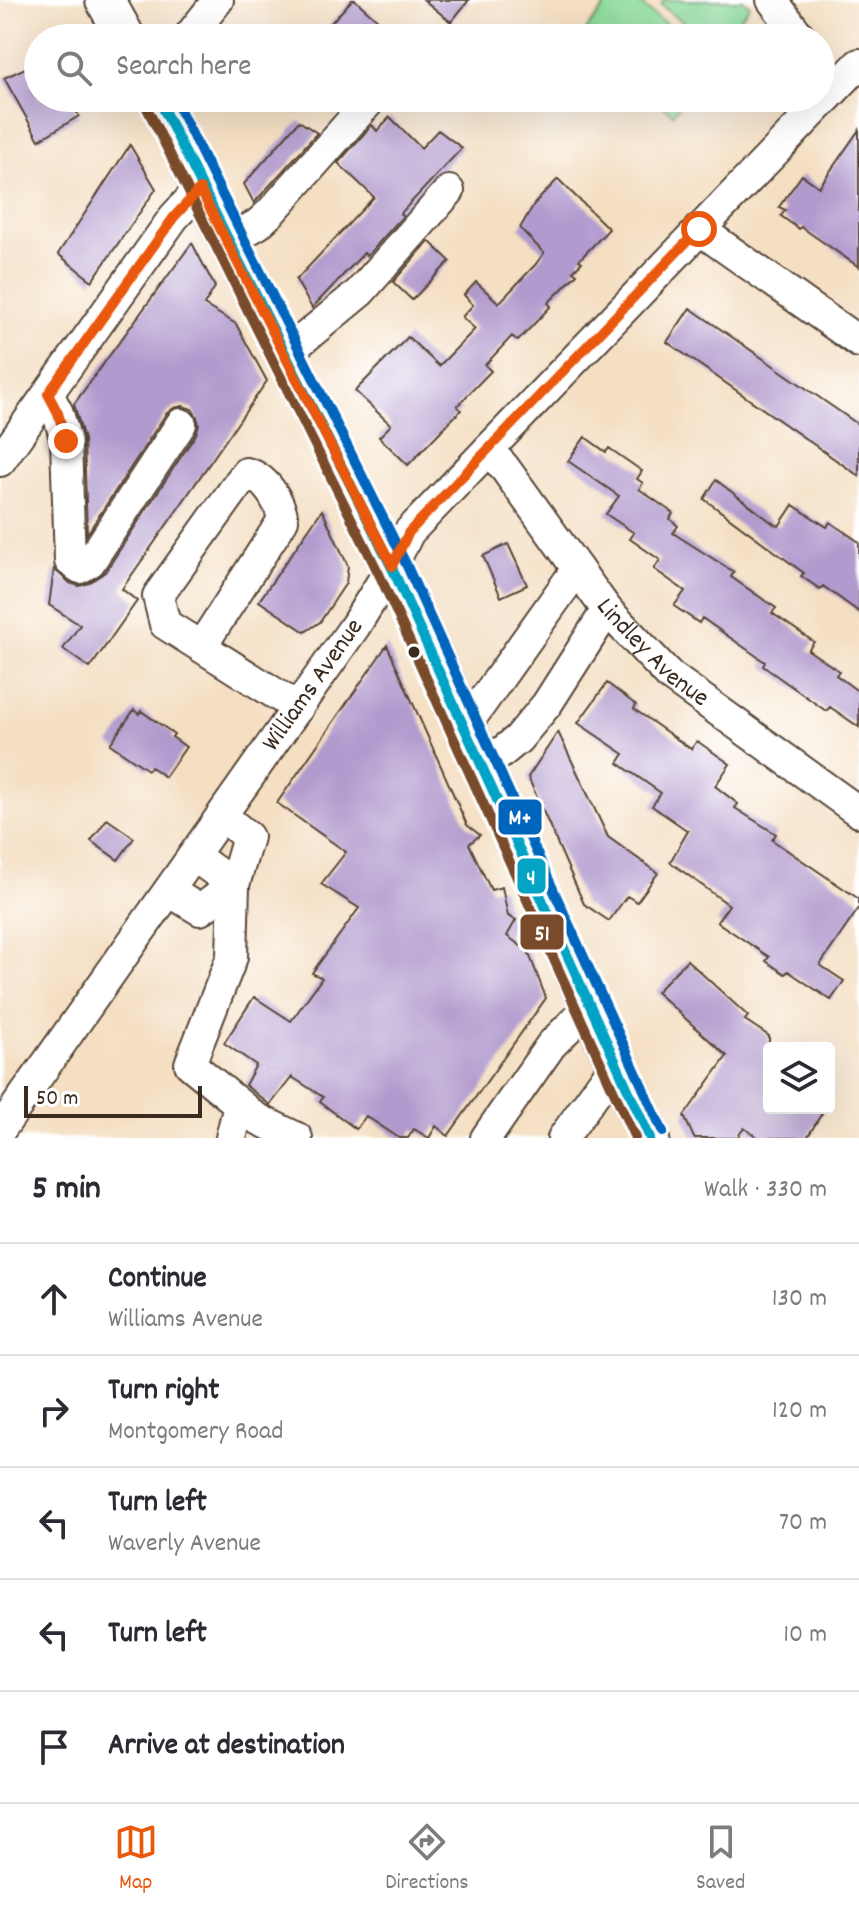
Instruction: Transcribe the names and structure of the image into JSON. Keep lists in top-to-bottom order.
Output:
{
  "streets": {
    "street": ["Lindley Avenue", "Williams Avenue"]
  },
  "crossings": [
    ["Lindley Avenue", "Williams Avenue"]
  ],
  "lines": ["transit line 4", "transit line 51", "transit line M+"],
  "scale_bar": "50 m",
  "page": {
    "search": "Search here",
    "scale": "50 m",
    "heading": ["5 min", "Walk · 330 m"],
    "list": [
      ["Continue", "Williams Avenue", "130 m"],
      ["Turn right", "Montgomery Road", "120 m"],
      ["Turn left", "Waverly Avenue", "70 m"],
      ["Turn left", "10 m"],
      "Arrive at destination"
    ],
    "nav": ["Map", "Directions", "Saved"]
  }
}
